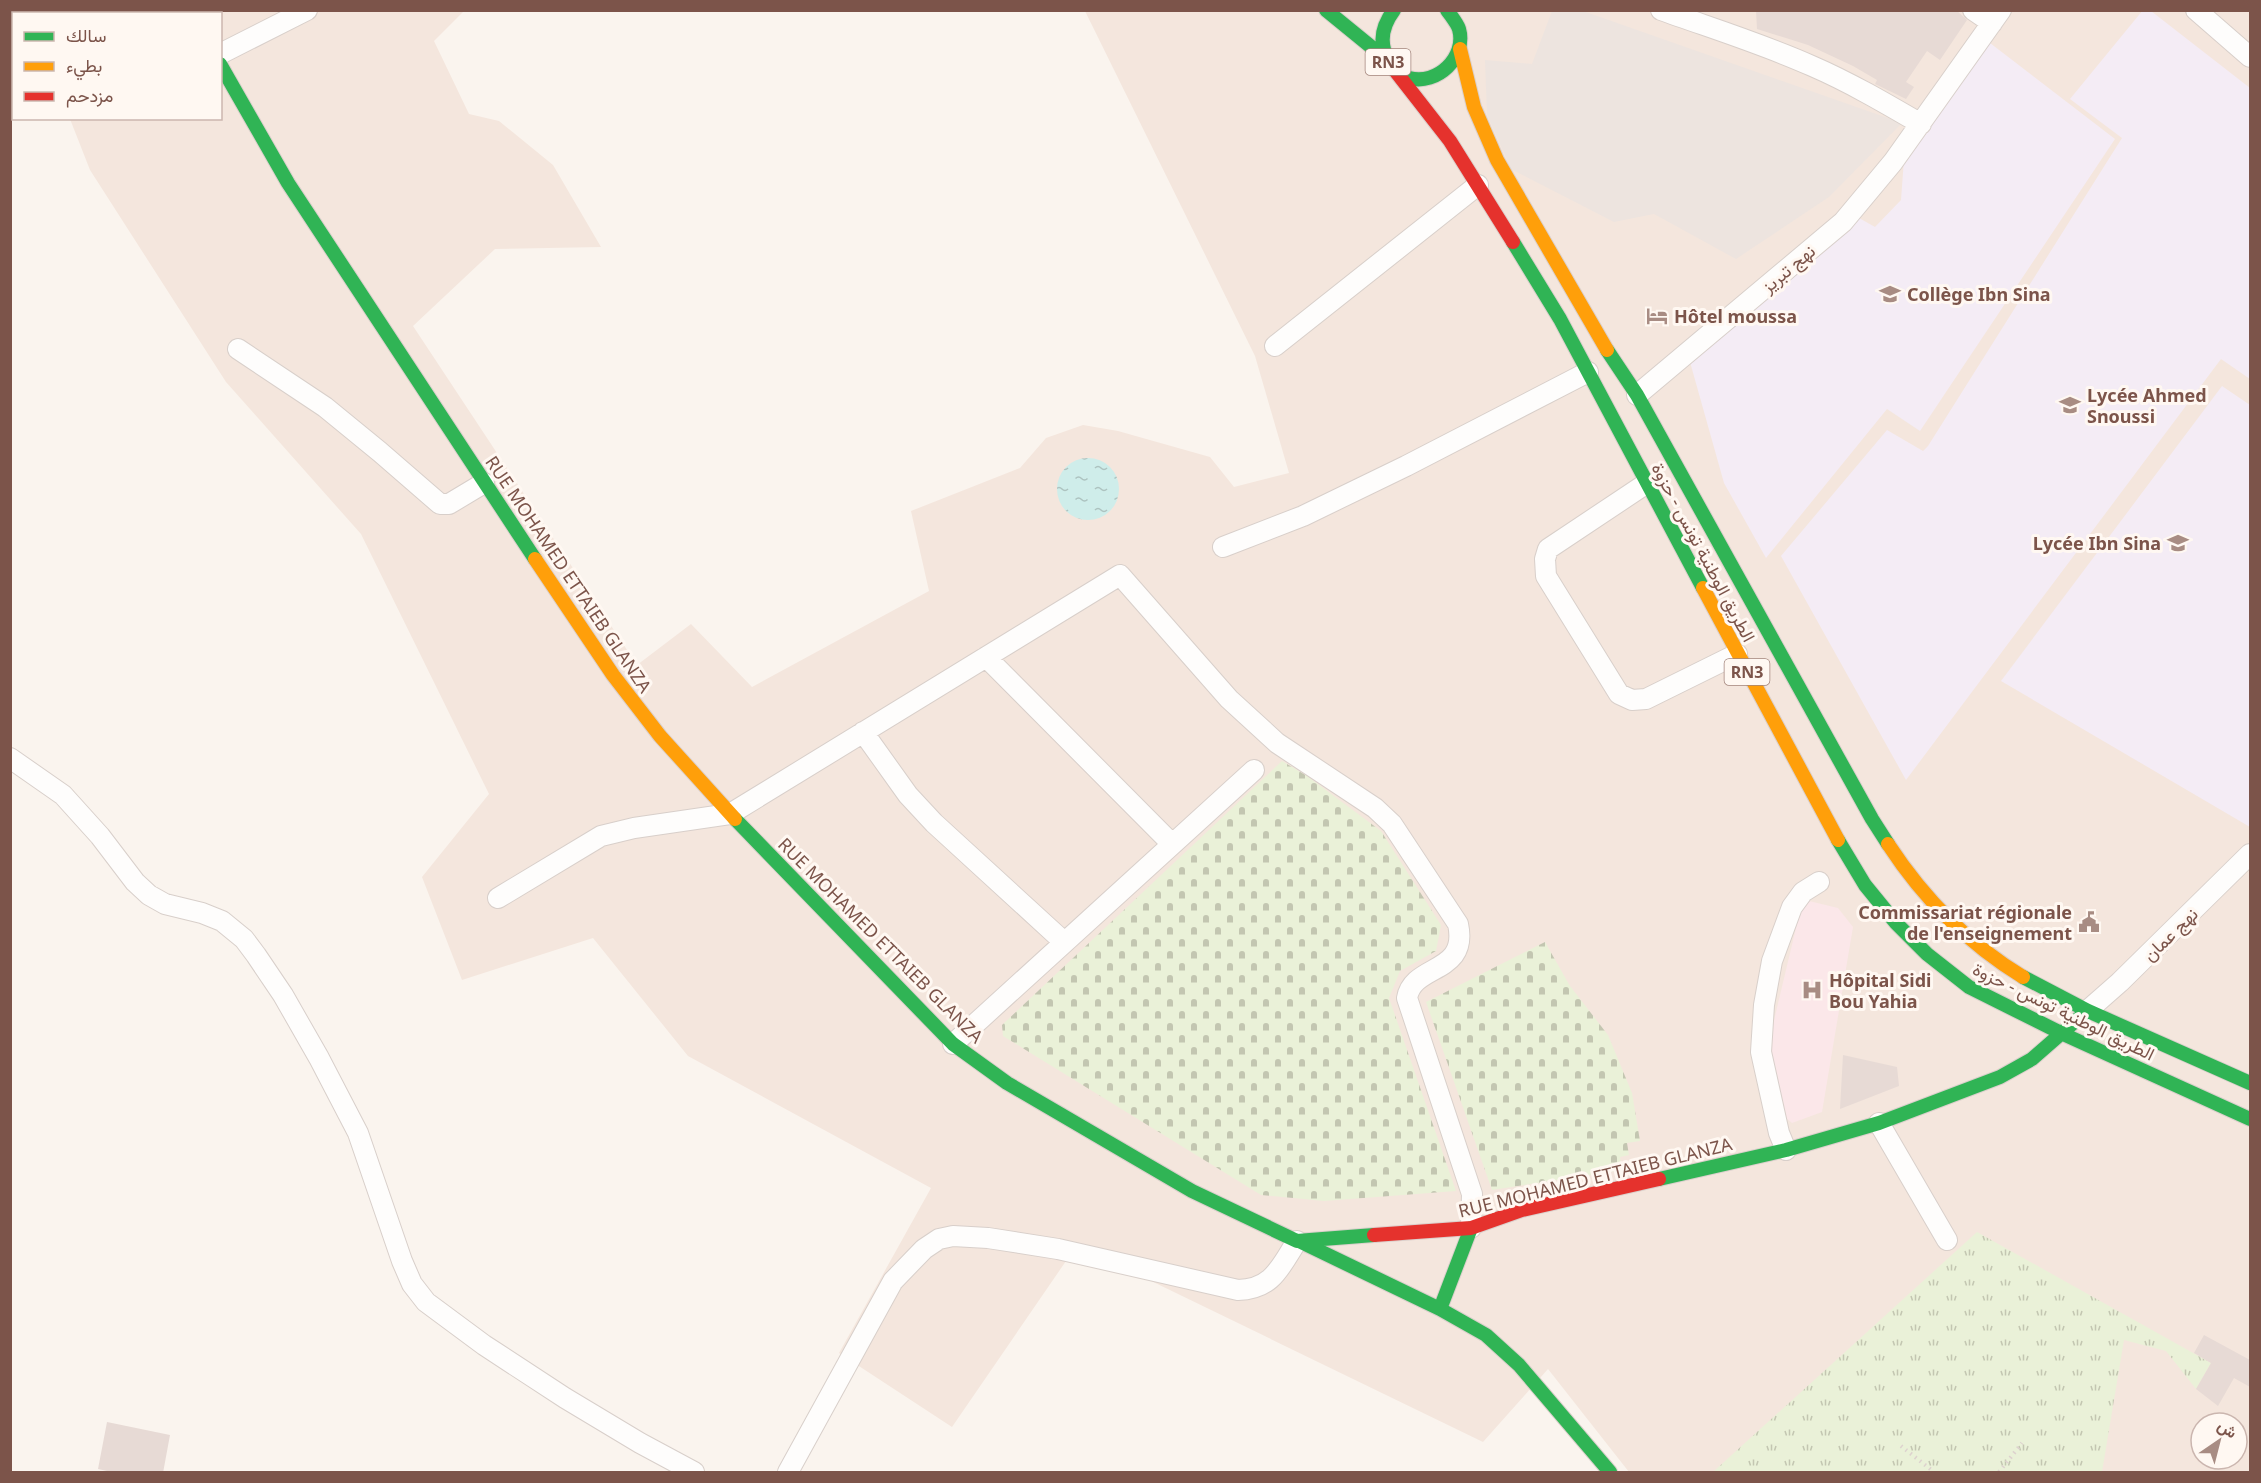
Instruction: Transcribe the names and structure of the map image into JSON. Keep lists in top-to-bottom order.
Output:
{
  "streets": {
    "main road": ["RN3", "الطريق الوطنية تونس - حزوة", "RUE MOHAMED ETTAIEB GLANZA"],
    "street": ["نهج تبريز", "نهج عمان"]
  },
  "crossings": [
    ["RN3", "الطريق الوطنية تونس - حزوة"],
    ["نهج تبريز", "الطريق الوطنية تونس - حزوة"],
    ["الطريق الوطنية تونس - حزوة", "RUE MOHAMED ETTAIEB GLANZA"],
    ["الطريق الوطنية تونس - حزوة", "نهج عمان"],
    ["RUE MOHAMED ETTAIEB GLANZA", "نهج عمان"]
  ],
  "places": {
    "school or university": ["Collège Ibn Sina", "Lycée Ahmed Snoussi", "Lycée Ibn Sina"],
    "hotel": ["Hôtel moussa"],
    "public building": ["Commissariat régionale de l'enseignement"],
    "hospital": ["Hôpital Sidi Bou Yahia"]
  },
  "legend": ["سالك", "بطيء", "مزدحم"],
  "north": "top right"
}
